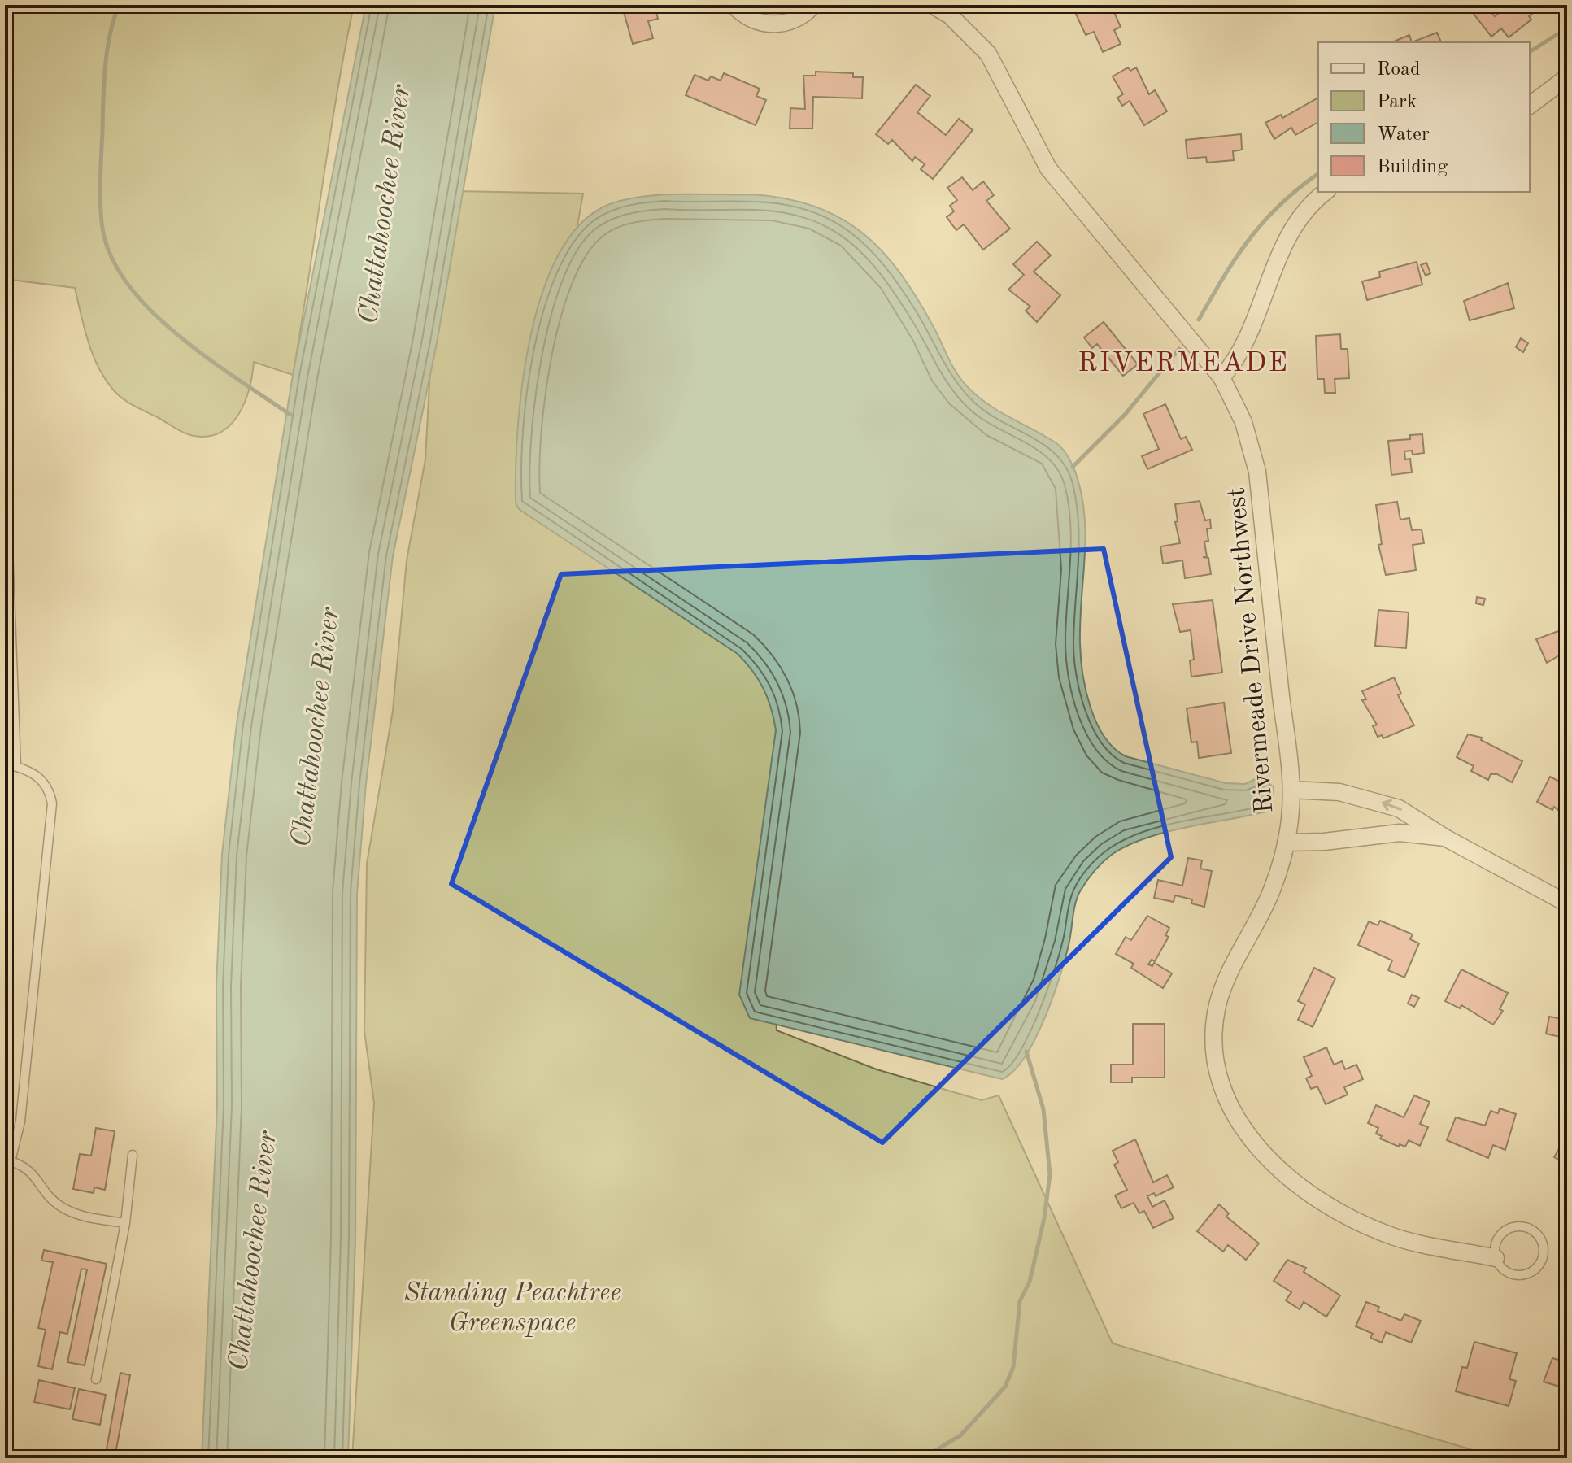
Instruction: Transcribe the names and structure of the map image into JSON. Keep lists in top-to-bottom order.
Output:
{
  "streets": {
    "street": ["Rivermeade Drive Northwest"]
  },
  "districts": ["RIVERMEADE"],
  "water": ["Chattahoochee River"],
  "parks": ["Standing Peachtree Greenspace"],
  "legend": [
    "Road",
    "Park",
    "Water",
    "Building"
  ]
}
